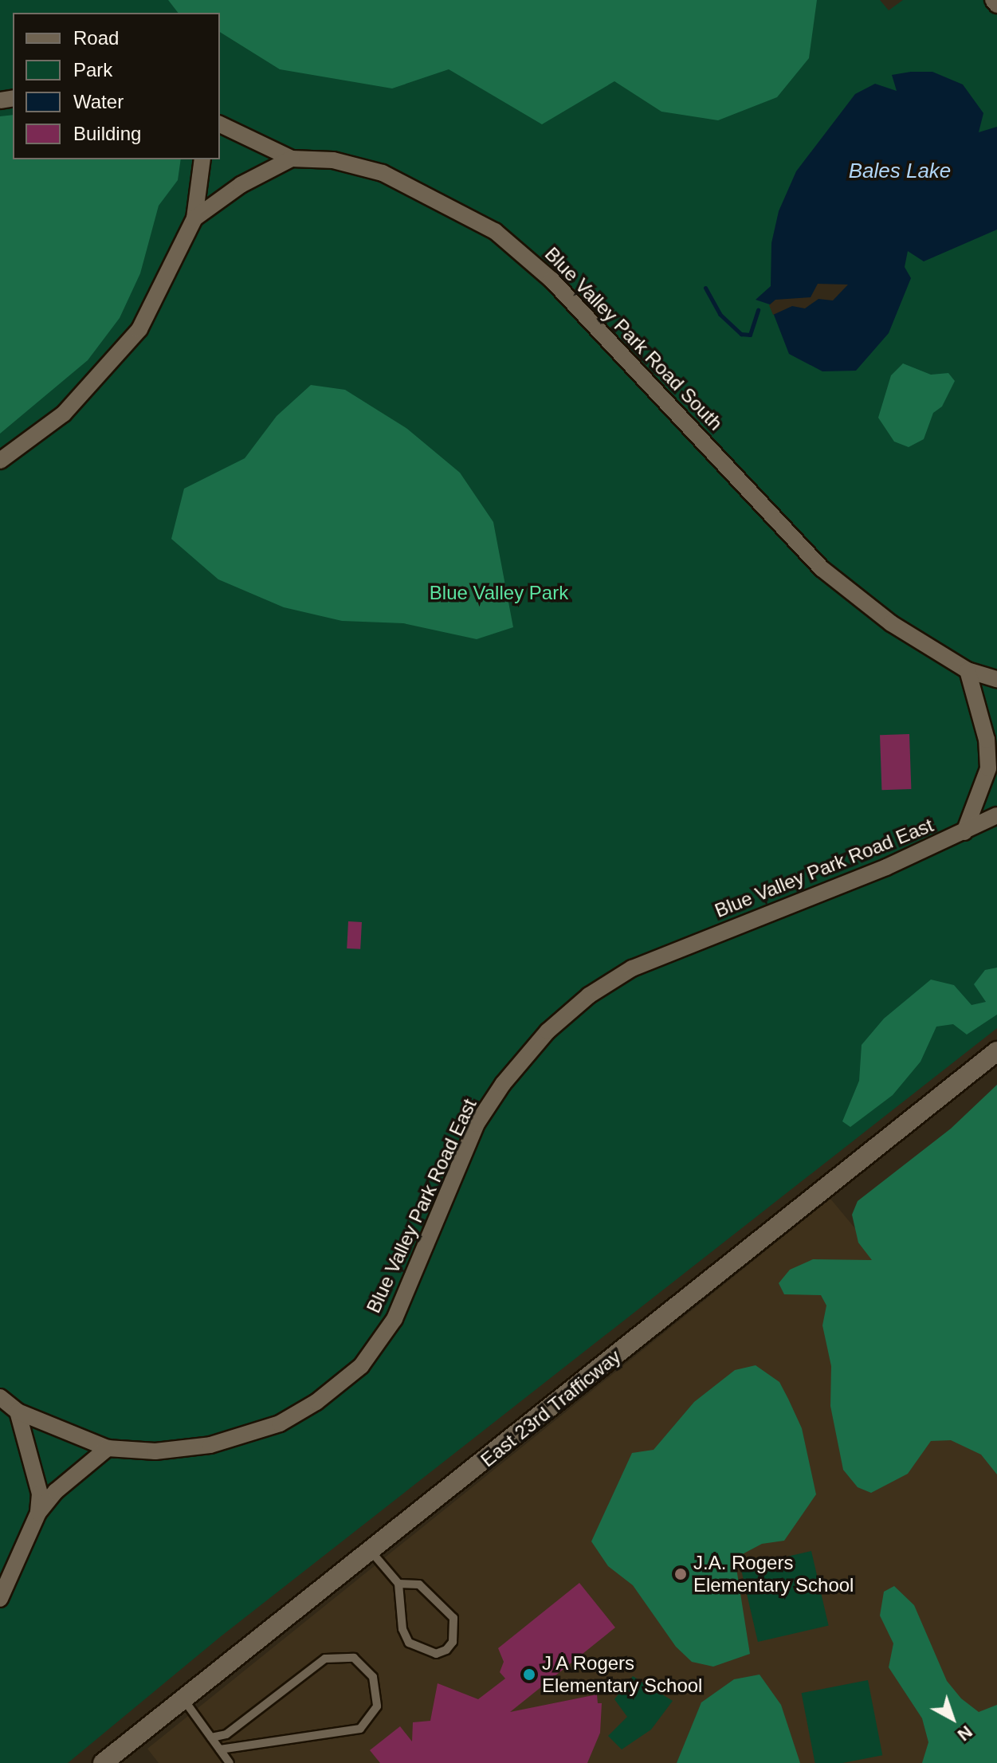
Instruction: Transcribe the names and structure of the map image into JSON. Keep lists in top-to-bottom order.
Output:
{
  "streets": {
    "main road": ["East 23rd Trafficway"],
    "street": ["Blue Valley Park Road South", "Blue Valley Park Road East"]
  },
  "water": ["Bales Lake"],
  "parks": ["Blue Valley Park"],
  "places": ["J.A. Rogers Elementary School", "J A Rogers Elementary School"],
  "legend": [
    "Road",
    "Park",
    "Water",
    "Building"
  ],
  "north": "bottom right"
}
